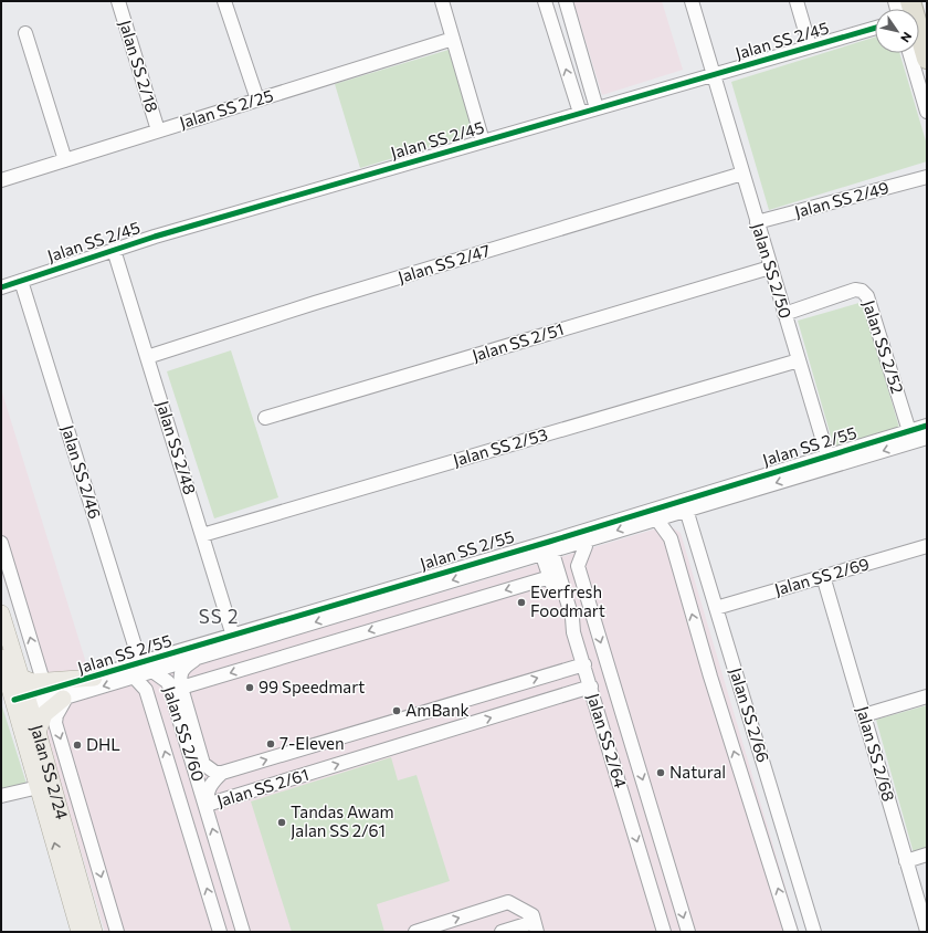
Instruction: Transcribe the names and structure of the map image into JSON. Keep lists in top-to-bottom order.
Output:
{
  "streets": {
    "main road": ["Jalan SS 2/24"],
    "street": [
      "Jalan SS 2/45",
      "Jalan SS 2/18",
      "Jalan SS 2/25",
      "Jalan SS 2/49",
      "Jalan SS 2/47",
      "Jalan SS 2/50",
      "Jalan SS 2/51",
      "Jalan SS 2/52",
      "Jalan SS 2/55",
      "Jalan SS 2/48",
      "Jalan SS 2/53",
      "Jalan SS 2/46",
      "Jalan SS 2/69",
      "Jalan SS 2/66",
      "Jalan SS 2/60",
      "Jalan SS 2/64",
      "Jalan SS 2/68",
      "Jalan SS 2/61"
    ]
  },
  "crossings": [
    ["Jalan SS 2/45", "Jalan SS 2/50"],
    ["Jalan SS 2/45", "Jalan SS 2/48"],
    ["Jalan SS 2/45", "Jalan SS 2/46"],
    ["Jalan SS 2/18", "Jalan SS 2/25"],
    ["Jalan SS 2/49", "Jalan SS 2/50"],
    ["Jalan SS 2/47", "Jalan SS 2/50"],
    ["Jalan SS 2/47", "Jalan SS 2/48"],
    ["Jalan SS 2/50", "Jalan SS 2/51"],
    ["Jalan SS 2/50", "Jalan SS 2/52"],
    ["Jalan SS 2/50", "Jalan SS 2/55"],
    ["Jalan SS 2/50", "Jalan SS 2/53"],
    ["Jalan SS 2/52", "Jalan SS 2/55"],
    ["Jalan SS 2/55", "Jalan SS 2/48"],
    ["Jalan SS 2/55", "Jalan SS 2/46"],
    ["Jalan SS 2/55", "Jalan SS 2/66"],
    ["Jalan SS 2/55", "Jalan SS 2/60"],
    ["Jalan SS 2/55", "Jalan SS 2/64"],
    ["Jalan SS 2/55", "Jalan SS 2/24"],
    ["Jalan SS 2/48", "Jalan SS 2/53"],
    ["Jalan SS 2/69", "Jalan SS 2/66"],
    ["Jalan SS 2/69", "Jalan SS 2/68"],
    ["Jalan SS 2/60", "Jalan SS 2/61"],
    ["Jalan SS 2/64", "Jalan SS 2/61"]
  ],
  "districts": ["SS 2"],
  "places": [
    "Everfresh Foodmart",
    "99 Speedmart",
    "AmBank",
    "7-Eleven",
    "DHL",
    "Natural",
    "Tandas Awam Jalan SS 2/61"
  ],
  "north": "bottom right"
}
